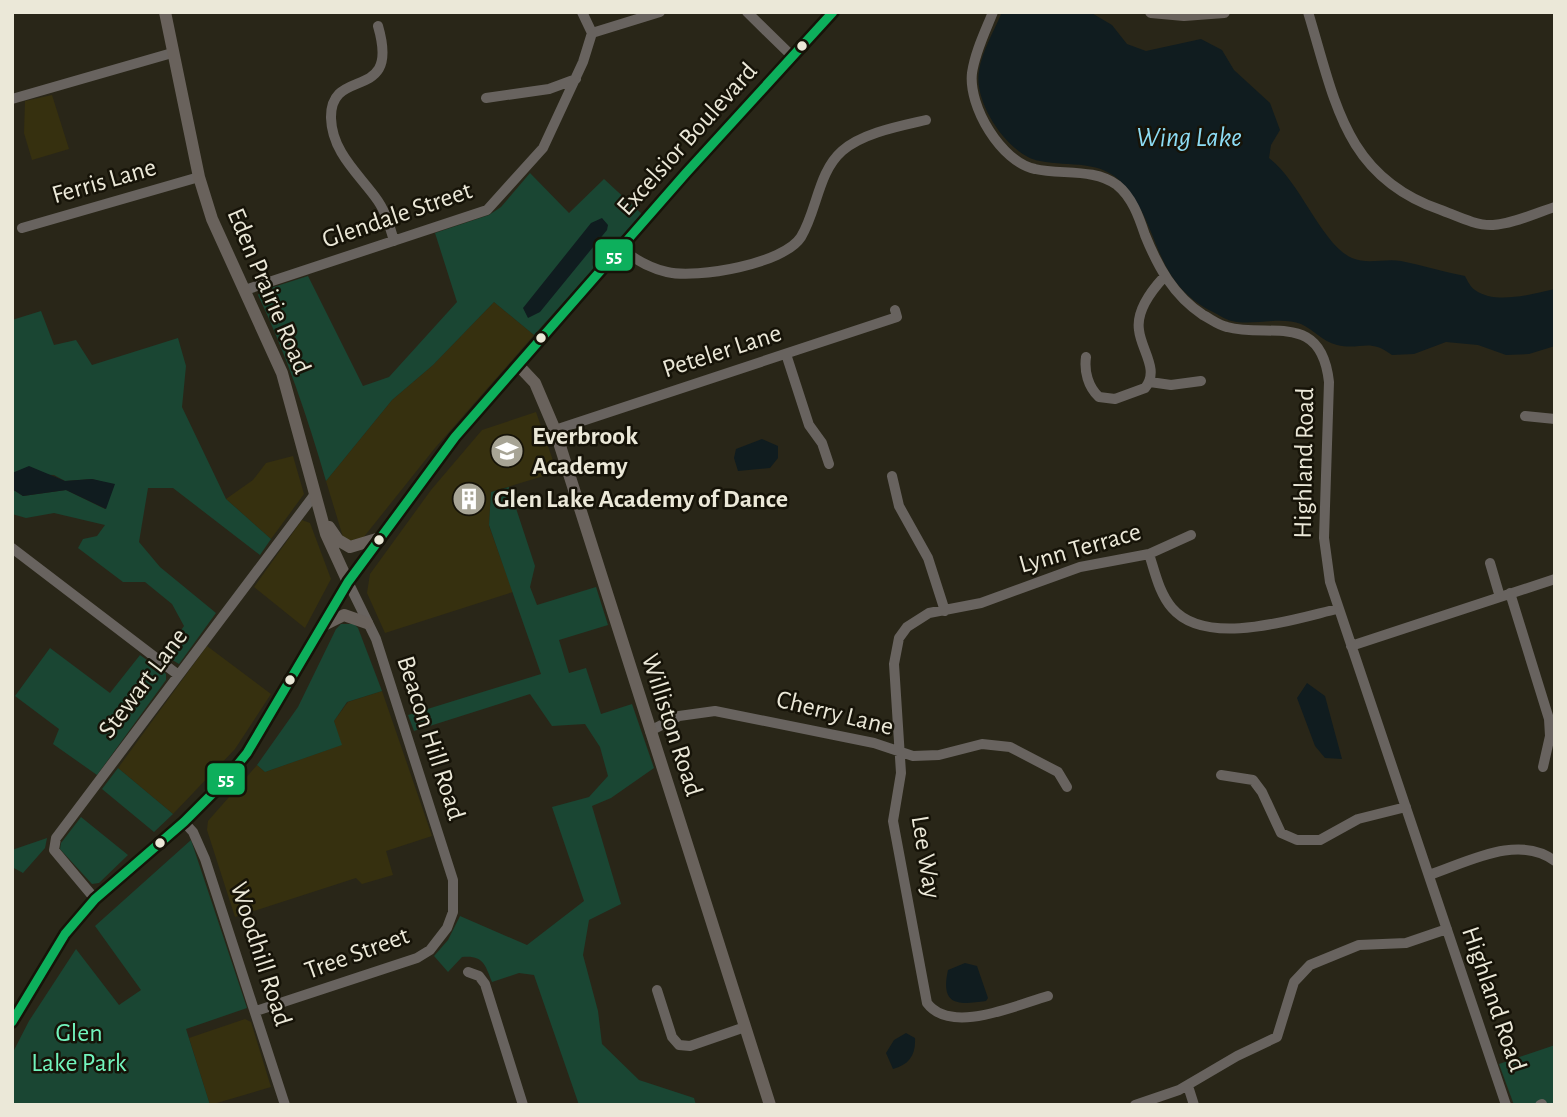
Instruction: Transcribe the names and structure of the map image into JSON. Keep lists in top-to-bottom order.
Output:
{
  "streets": {
    "main road": ["Excelsior Boulevard", "Eden Prairie Road", "Williston Road"],
    "street": [
      "Ferris Lane",
      "Glendale Street",
      "Peteler Lane",
      "Highland Road",
      "Lynn Terrace",
      "Stewart Lane",
      "Cherry Lane",
      "Beacon Hill Road",
      "Lee Way",
      "Tree Street",
      "Woodhill Road"
    ]
  },
  "crossings": [
    ["Excelsior Boulevard", "Eden Prairie Road"],
    ["Excelsior Boulevard", "Stewart Lane"],
    ["Excelsior Boulevard", "Williston Road"],
    ["Excelsior Boulevard", "Beacon Hill Road"],
    ["Excelsior Boulevard", "Woodhill Road"],
    ["Ferris Lane", "Eden Prairie Road"],
    ["Glendale Street", "Eden Prairie Road"],
    ["Eden Prairie Road", "Stewart Lane"],
    ["Eden Prairie Road", "Beacon Hill Road"],
    ["Peteler Lane", "Williston Road"],
    ["Lynn Terrace", "Lee Way"],
    ["Cherry Lane", "Williston Road"],
    ["Cherry Lane", "Lee Way"],
    ["Beacon Hill Road", "Tree Street"],
    ["Tree Street", "Woodhill Road"]
  ],
  "water": ["Wing Lake"],
  "parks": ["Glen Lake Park"],
  "places": {
    "school or university": ["Everbrook Academy"],
    "building": ["Glen Lake Academy of Dance"]
  },
  "lines": ["transit line 55"]
}
